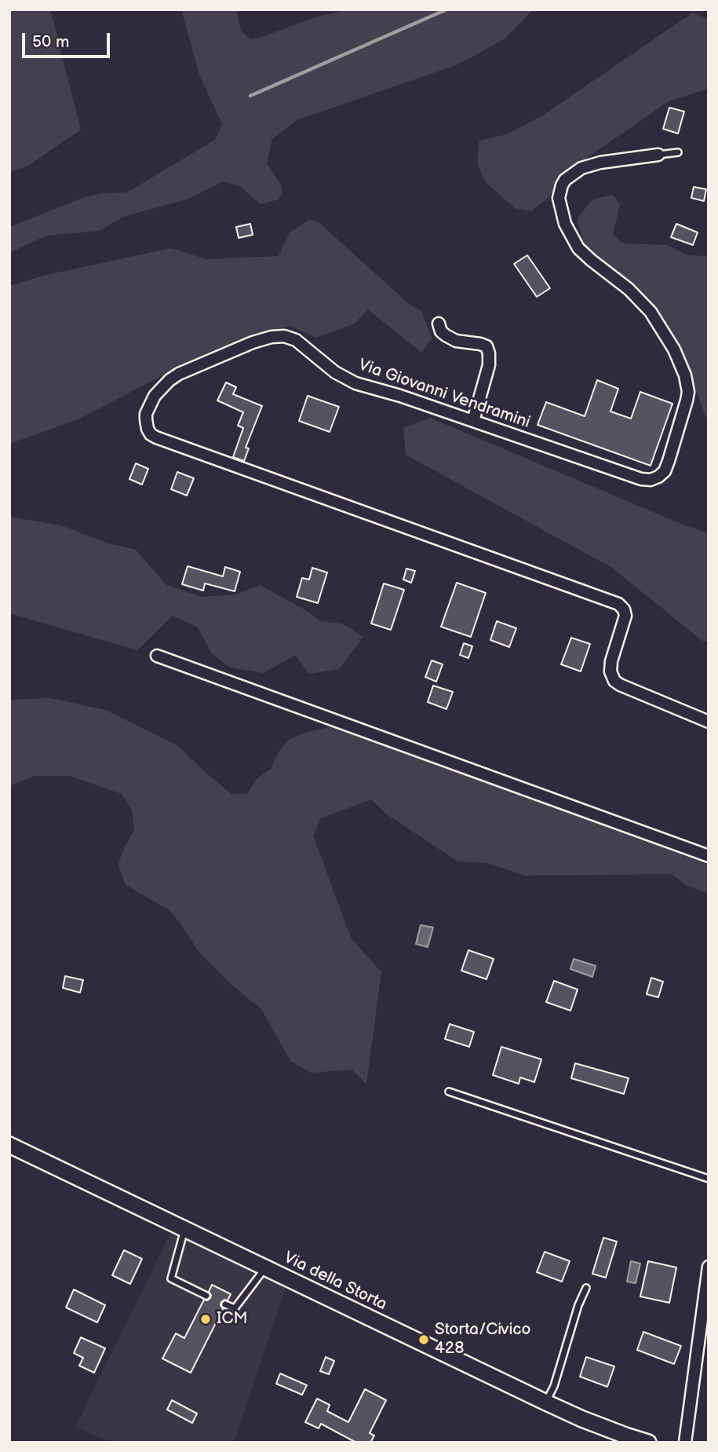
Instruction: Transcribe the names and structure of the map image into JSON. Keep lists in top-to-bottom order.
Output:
{
  "streets": {
    "main road": ["Via della Storta"],
    "street": ["Via Giovanni Vendramini"]
  },
  "places": ["ICM", "Storta/Civico 428"],
  "scale_bar": "50 m"
}
